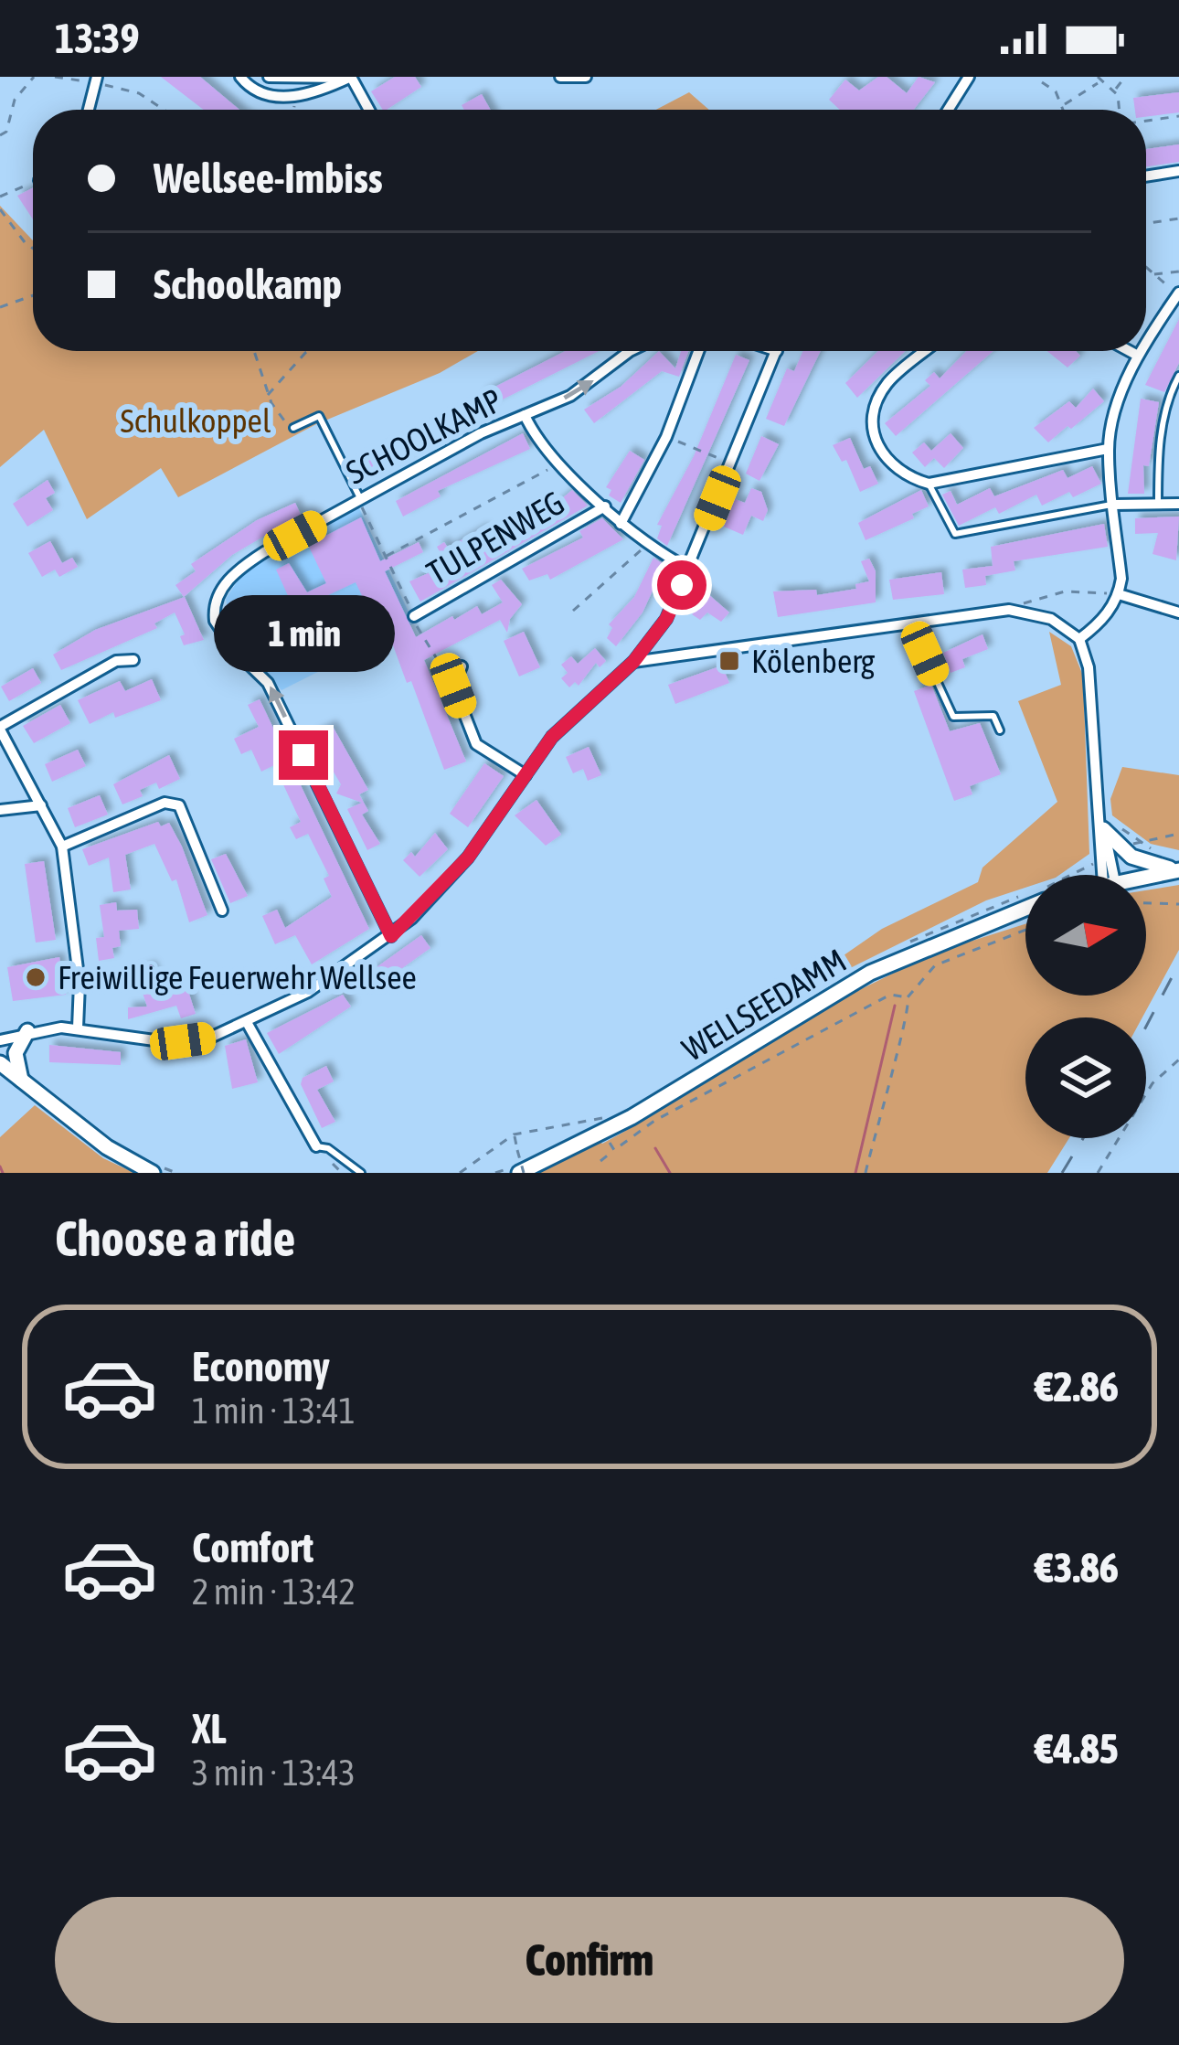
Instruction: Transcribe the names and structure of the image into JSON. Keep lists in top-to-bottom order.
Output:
{
  "streets": {
    "main road": ["WELLSEEDAMM"],
    "street": ["SCHOOLKAMP", "TULPENWEG"]
  },
  "parks": ["Schulkoppel"],
  "places": {
    "transit": ["Kölenberg"],
    "other": ["Freiwillige Feuerwehr Wellsee"]
  },
  "north": "right",
  "page": {
    "status": "13:39",
    "banner": ["Wellsee-Imbiss", "Schoolkamp"],
    "bubble": "1 min",
    "heading": "Choose a ride",
    "list": [
      {
        "name": "Economy",
        "note": "1 min · 13:41",
        "value": "€2.86"
      },
      {
        "name": "Comfort",
        "note": "2 min · 13:42",
        "value": "€3.86"
      },
      {
        "name": "XL",
        "note": "3 min · 13:43",
        "value": "€4.85"
      }
    ],
    "buttons": "Confirm"
  }
}
